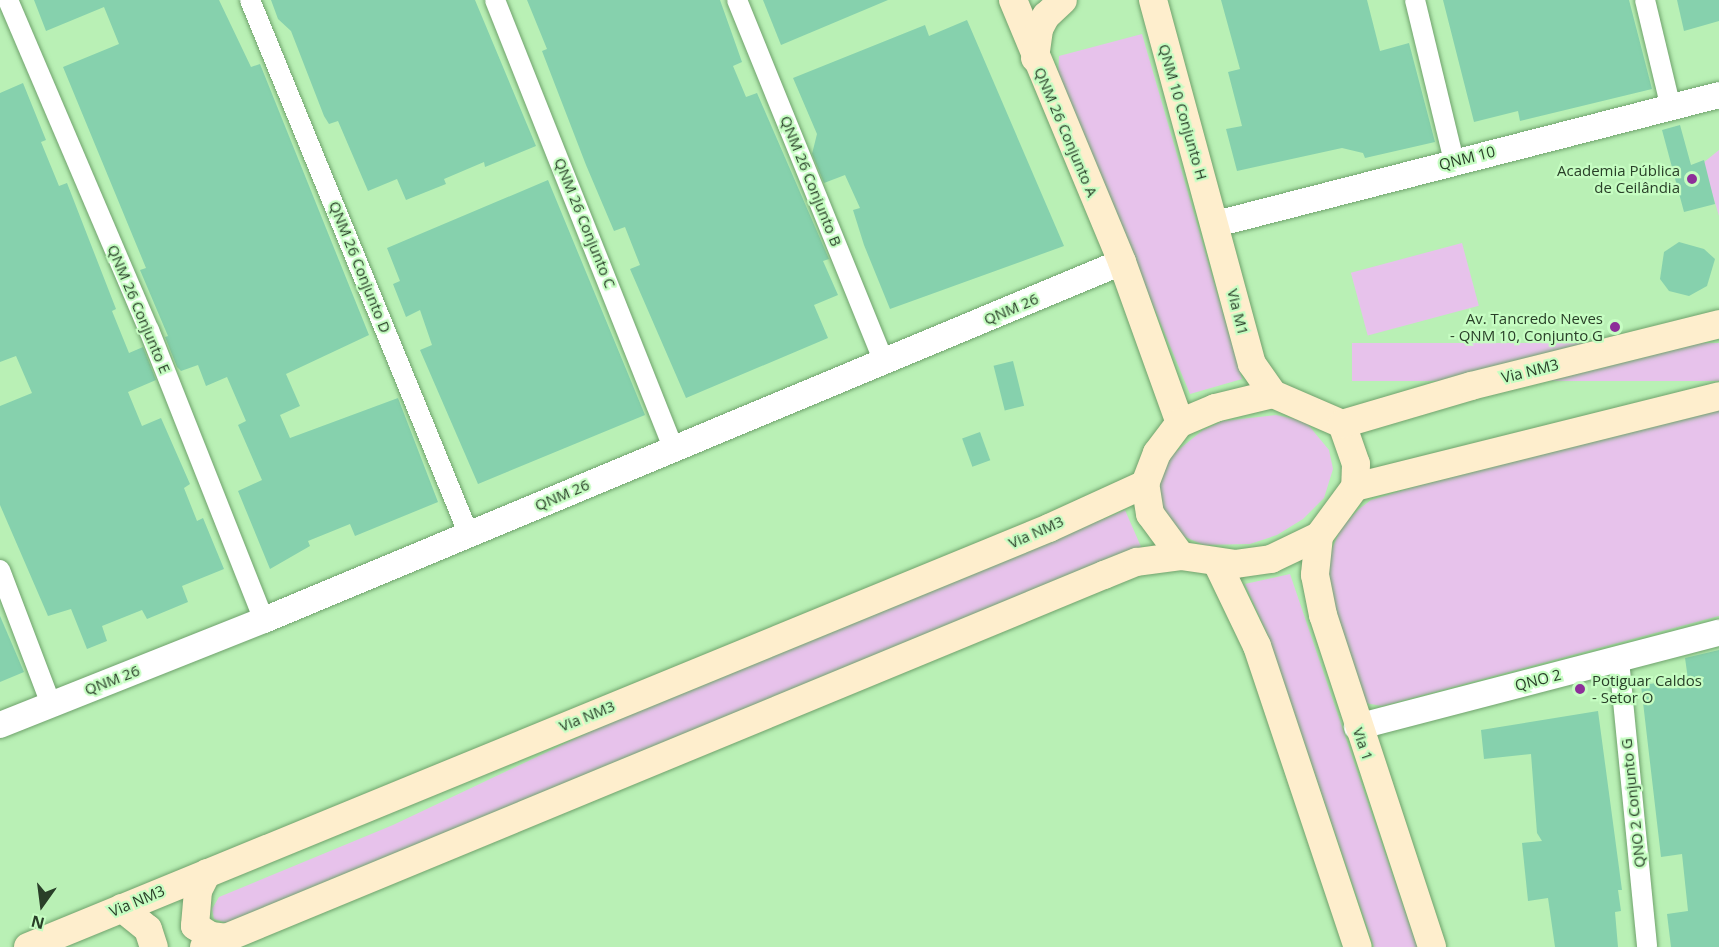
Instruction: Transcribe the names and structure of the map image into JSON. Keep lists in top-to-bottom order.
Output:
{
  "streets": {
    "main road": [
      "QNM 10 Conjunto H",
      "QNM 26 Conjunto A",
      "Via M1",
      "Via NM3",
      "Via 1"
    ],
    "street": [
      "QNM 10",
      "QNM 26 Conjunto B",
      "QNM 26 Conjunto C",
      "QNM 26 Conjunto D",
      "QNM 26 Conjunto E",
      "QNM 26",
      "QNO 2",
      "QNO 2 Conjunto G"
    ]
  },
  "crossings": [
    ["QNM 10 Conjunto H", "QNM 10"],
    ["QNM 10 Conjunto H", "Via M1"],
    ["QNM 26 Conjunto A", "QNM 26"],
    ["QNM 10", "Via M1"],
    ["QNM 26 Conjunto B", "QNM 26"],
    ["QNM 26 Conjunto C", "QNM 26"],
    ["QNM 26 Conjunto D", "QNM 26"],
    ["QNM 26 Conjunto E", "QNM 26"],
    ["Via M1", "Via NM3"],
    ["Via M1", "Via 1"],
    ["Via NM3", "Via 1"],
    ["QNO 2", "Via 1"],
    ["QNO 2", "QNO 2 Conjunto G"]
  ],
  "places": ["Academia Pública de Ceilândia", "Av. Tancredo Neves - QNM 10, Conjunto G", "Potiguar Caldos - Setor O"],
  "north": "bottom"
}
